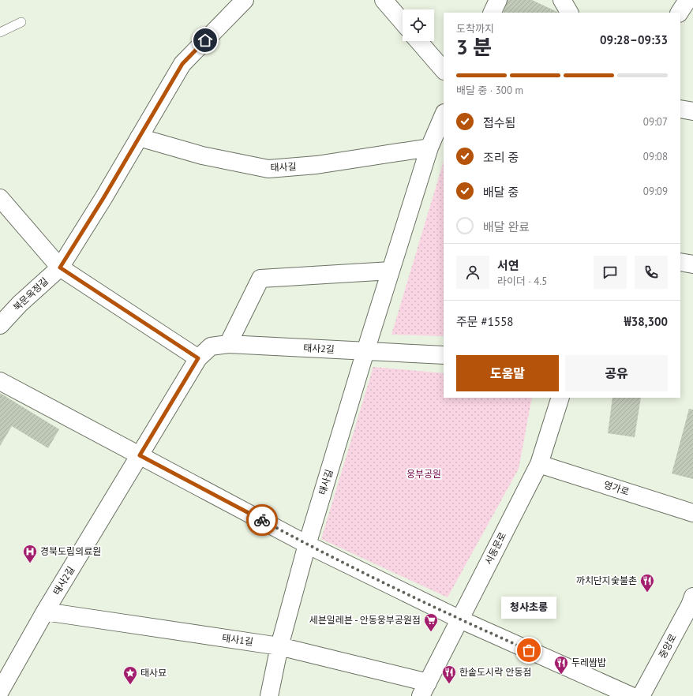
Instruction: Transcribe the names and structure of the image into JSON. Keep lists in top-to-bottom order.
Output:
{
  "streets": {
    "street": [
      "태사길",
      "북문옥정길",
      "태사2길",
      "영가로",
      "서동문로",
      "태사1길",
      "중앙로"
    ]
  },
  "crossings": [
    ["태사길", "북문옥정길"],
    ["태사길", "태사2길"],
    ["태사길", "태사1길"],
    ["태사2길", "태사1길"],
    ["영가로", "서동문로"],
    ["서동문로", "태사1길"]
  ],
  "parks": ["웅부공원"],
  "places": {
    "hospital": ["경북도립의료원"],
    "restaurant": ["까치단지숯불촌", "두레쌈밥", "한솥도시락 안동점"],
    "supermarket": ["세븐일레븐 - 안동웅부공원점"],
    "other": ["청사초롱"],
    "place": ["태사묘"]
  },
  "page": {
    "heading": ["3 분", "도착까지", "09:28–09:33"],
    "panel": [
      "서연",
      "라이더 · 4.5",
      "주문 #1558",
      "₩38,300"
    ],
    "bar": "배달 중 · 300 m",
    "list": [
      ["접수됨", "09:07"],
      ["조리 중", "09:08"],
      ["배달 중", "09:09"],
      "배달 완료"
    ],
    "buttons": ["도움말", "공유"],
    "bubble": "청사초롱"
  }
}
